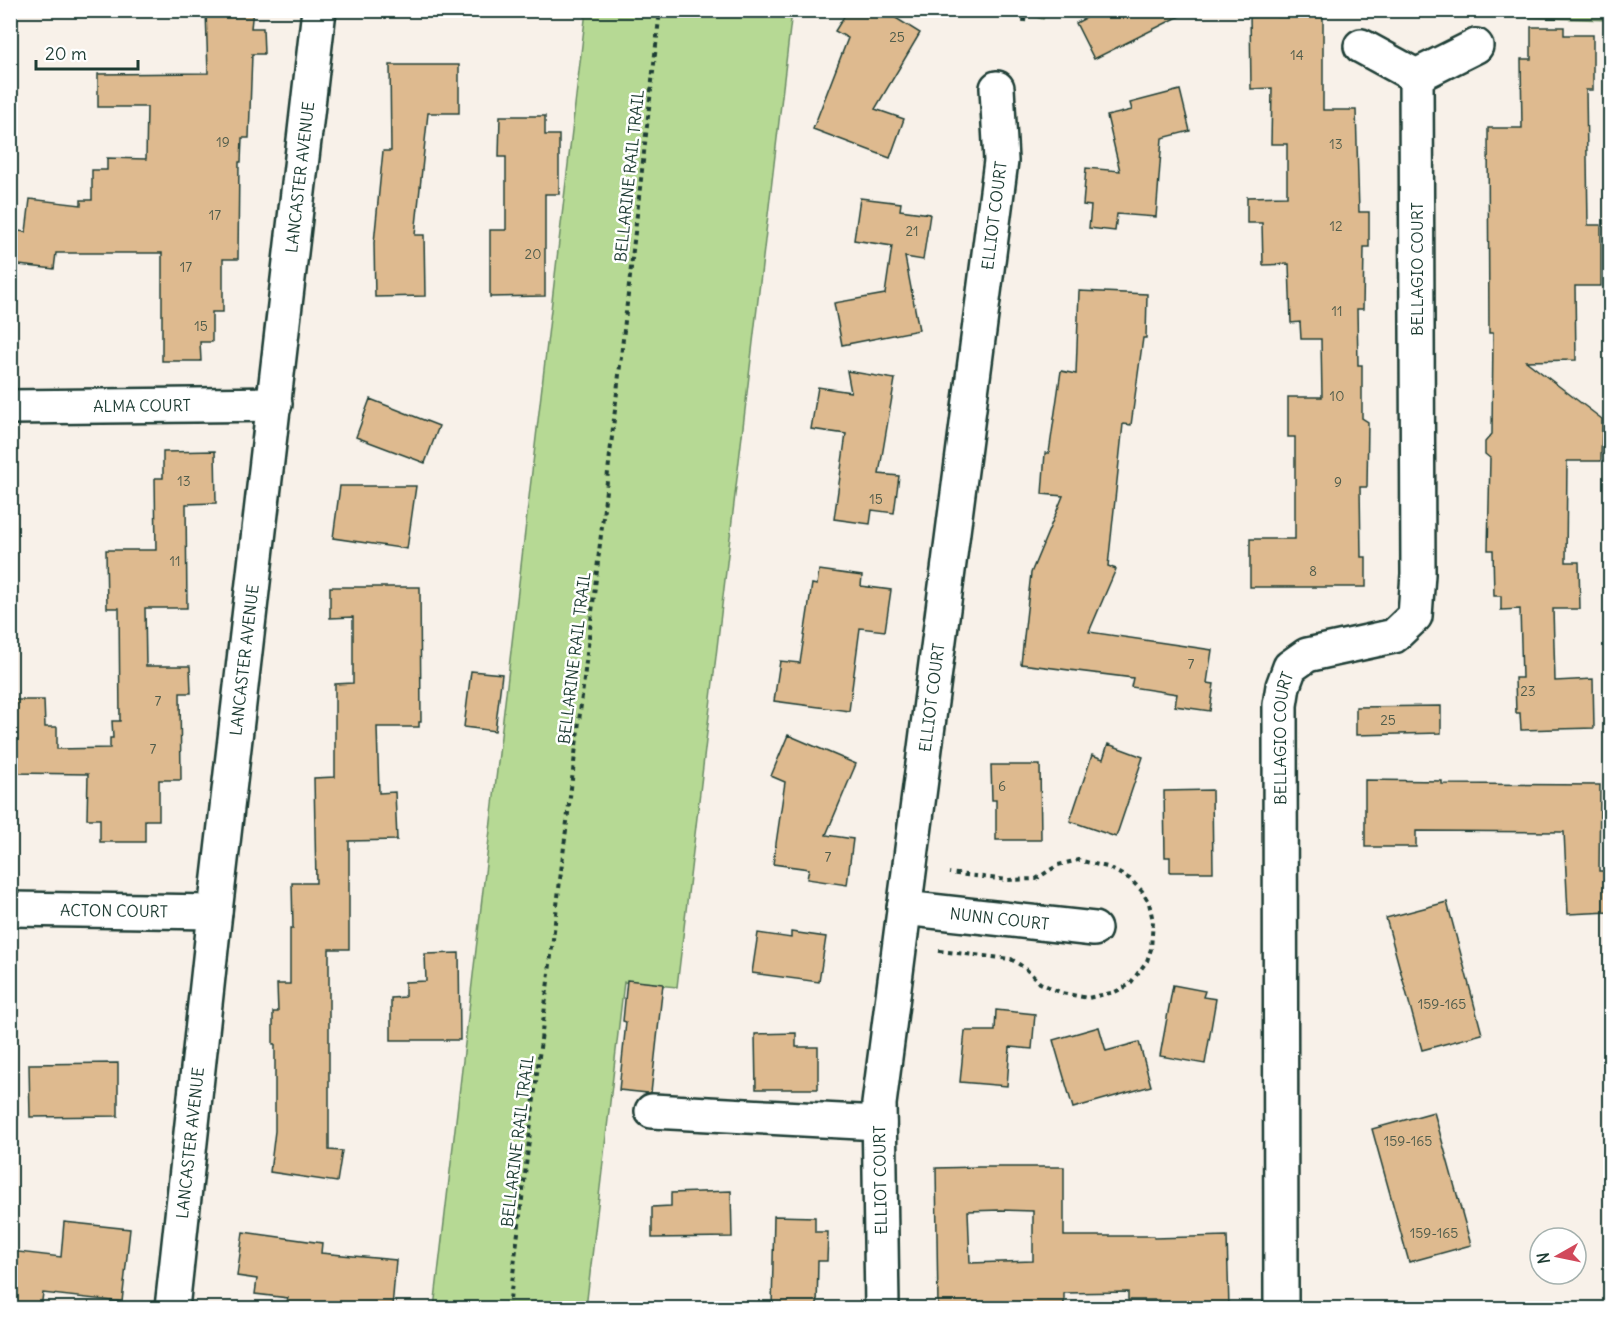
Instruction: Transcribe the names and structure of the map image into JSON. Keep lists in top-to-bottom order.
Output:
{
  "streets": {
    "street": [
      "LANCASTER AVENUE",
      "ELLIOT COURT",
      "BELLAGIO COURT",
      "ALMA COURT",
      "ACTON COURT",
      "NUNN COURT"
    ],
    "path": ["BELLARINE RAIL TRAIL"]
  },
  "crossings": [
    ["LANCASTER AVENUE", "ALMA COURT"],
    ["LANCASTER AVENUE", "ACTON COURT"],
    ["ELLIOT COURT", "NUNN COURT"]
  ],
  "house_numbers": [
    "25",
    "14",
    "19",
    "13",
    "17",
    "12",
    "21",
    "20",
    "17",
    "11",
    "15",
    "10",
    "13",
    "9",
    "15",
    "11",
    "8",
    "7",
    "23",
    "7",
    "25",
    "7",
    "6",
    "7",
    "159-165",
    "159-165",
    "159-165"
  ],
  "scale_bar": "20 m",
  "north": "left"
}
